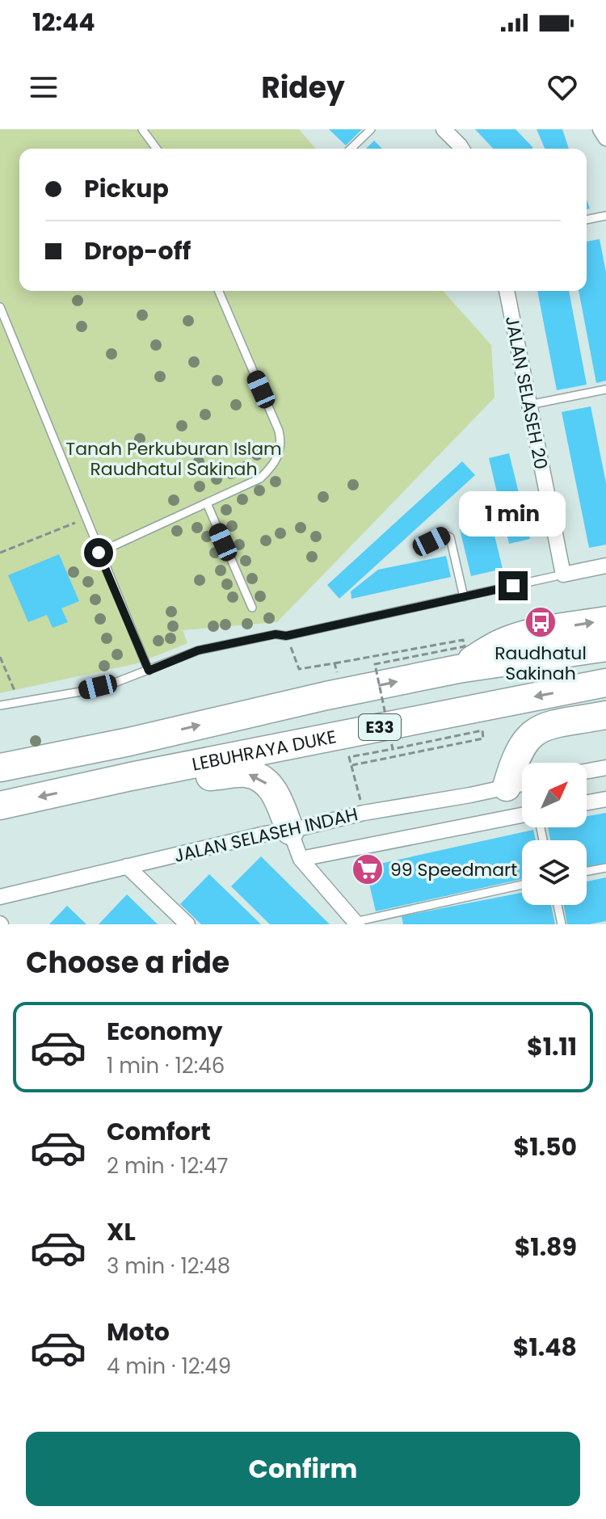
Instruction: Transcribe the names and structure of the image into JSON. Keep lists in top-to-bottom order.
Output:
{
  "streets": {
    "highway": ["E33", "LEBUHRAYA DUKE"],
    "street": ["JALAN SELASEH 20", "JALAN SELASEH INDAH"]
  },
  "parks": ["Tanah Perkuburan Islam Raudhatul Sakinah"],
  "places": {
    "bus stop": ["Raudhatul Sakinah"],
    "supermarket": ["99 Speedmart"]
  },
  "north": "top right",
  "page": {
    "status": "12:44",
    "header": "Ridey",
    "banner": ["Pickup", "Drop-off"],
    "bubble": "1 min",
    "heading": "Choose a ride",
    "list": [
      {
        "name": "Economy",
        "note": "1 min · 12:46",
        "value": "$1.11"
      },
      {
        "name": "Comfort",
        "note": "2 min · 12:47",
        "value": "$1.50"
      },
      {
        "name": "XL",
        "note": "3 min · 12:48",
        "value": "$1.89"
      },
      {
        "name": "Moto",
        "note": "4 min · 12:49",
        "value": "$1.48"
      }
    ],
    "buttons": "Confirm"
  }
}
